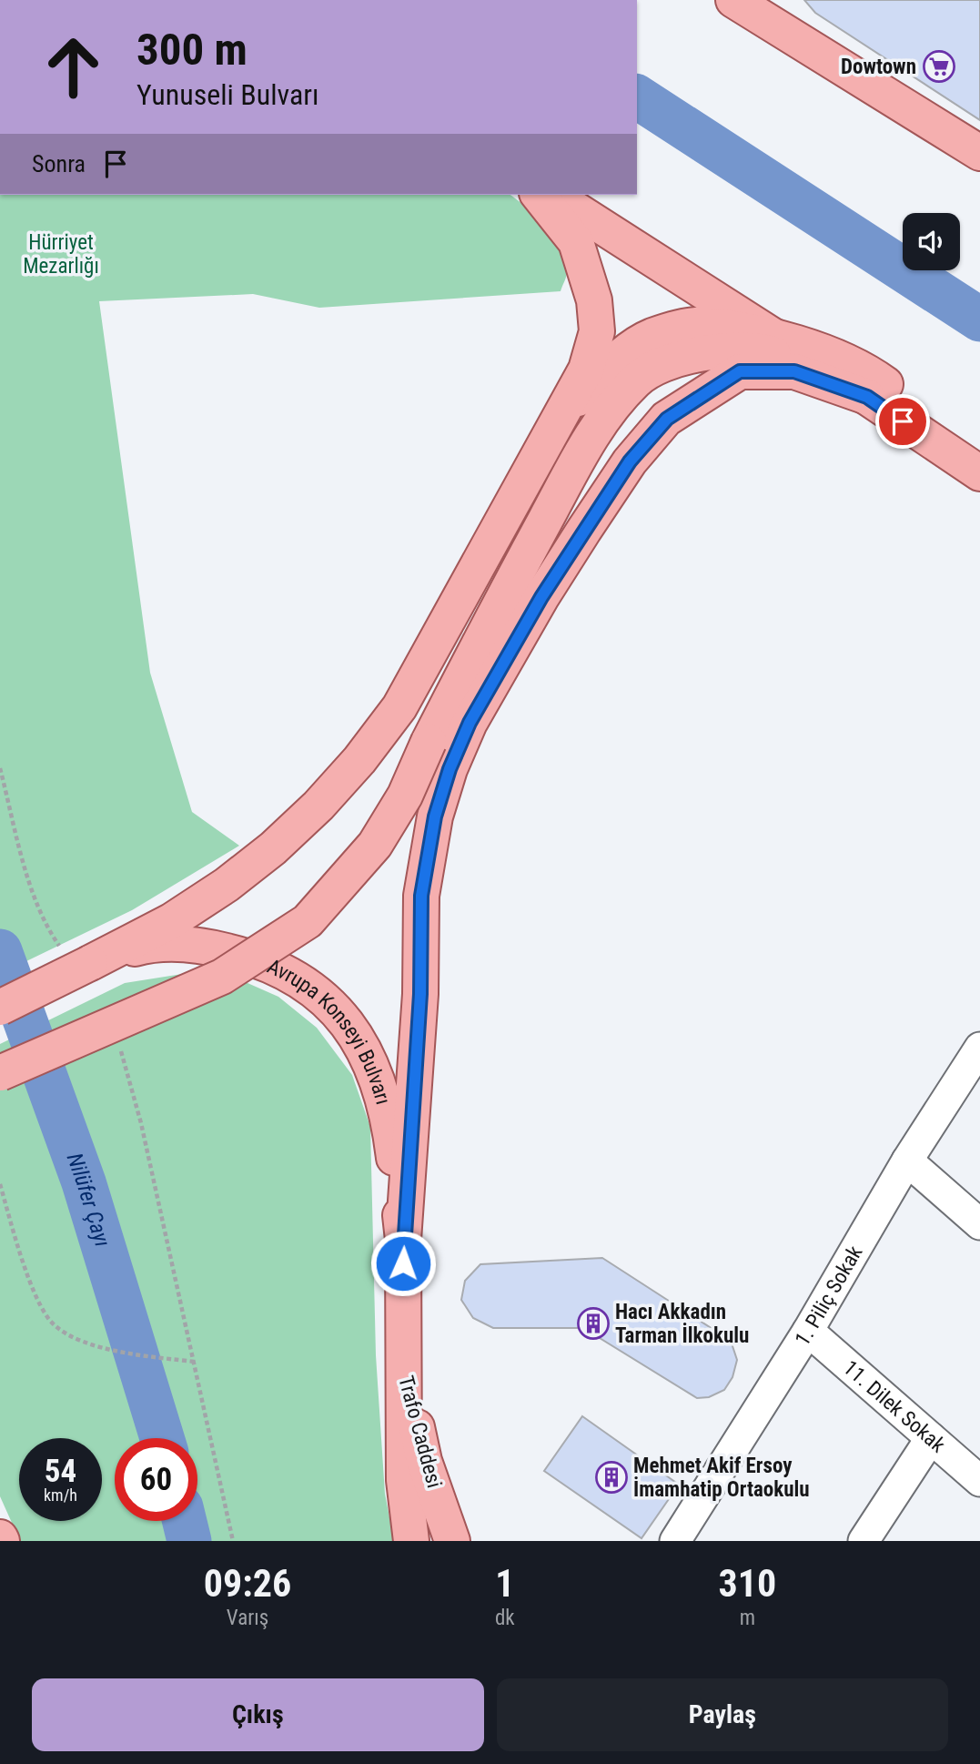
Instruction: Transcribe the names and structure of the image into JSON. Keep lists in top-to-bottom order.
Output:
{
  "streets": {
    "main road": ["Avrupa Konseyi Bulvarı", "Trafo Caddesi"],
    "street": ["1. Piliç Sokak", "11. Dilek Sokak"]
  },
  "crossings": [
    ["Avrupa Konseyi Bulvarı", "Trafo Caddesi"],
    ["1. Piliç Sokak", "11. Dilek Sokak"]
  ],
  "water": ["Nilüfer Çayı"],
  "parks": ["Hürriyet Mezarlığı"],
  "places": {
    "supermarket": ["Dowtown"],
    "building": ["Hacı Akkadın Tarman İlkokulu", "Mehmet Akif Ersoy İmamhatip Ortaokulu"]
  },
  "page": {
    "turn": ["300 m", "Yunuseli Bulvarı"],
    "then": "Sonra",
    "speed": "54 km/h",
    "limit": "60",
    "eta": [
      "09:26",
      "Varış",
      "1",
      "dk",
      "310",
      "m"
    ],
    "buttons": ["Çıkış", "Paylaş"]
  }
}
